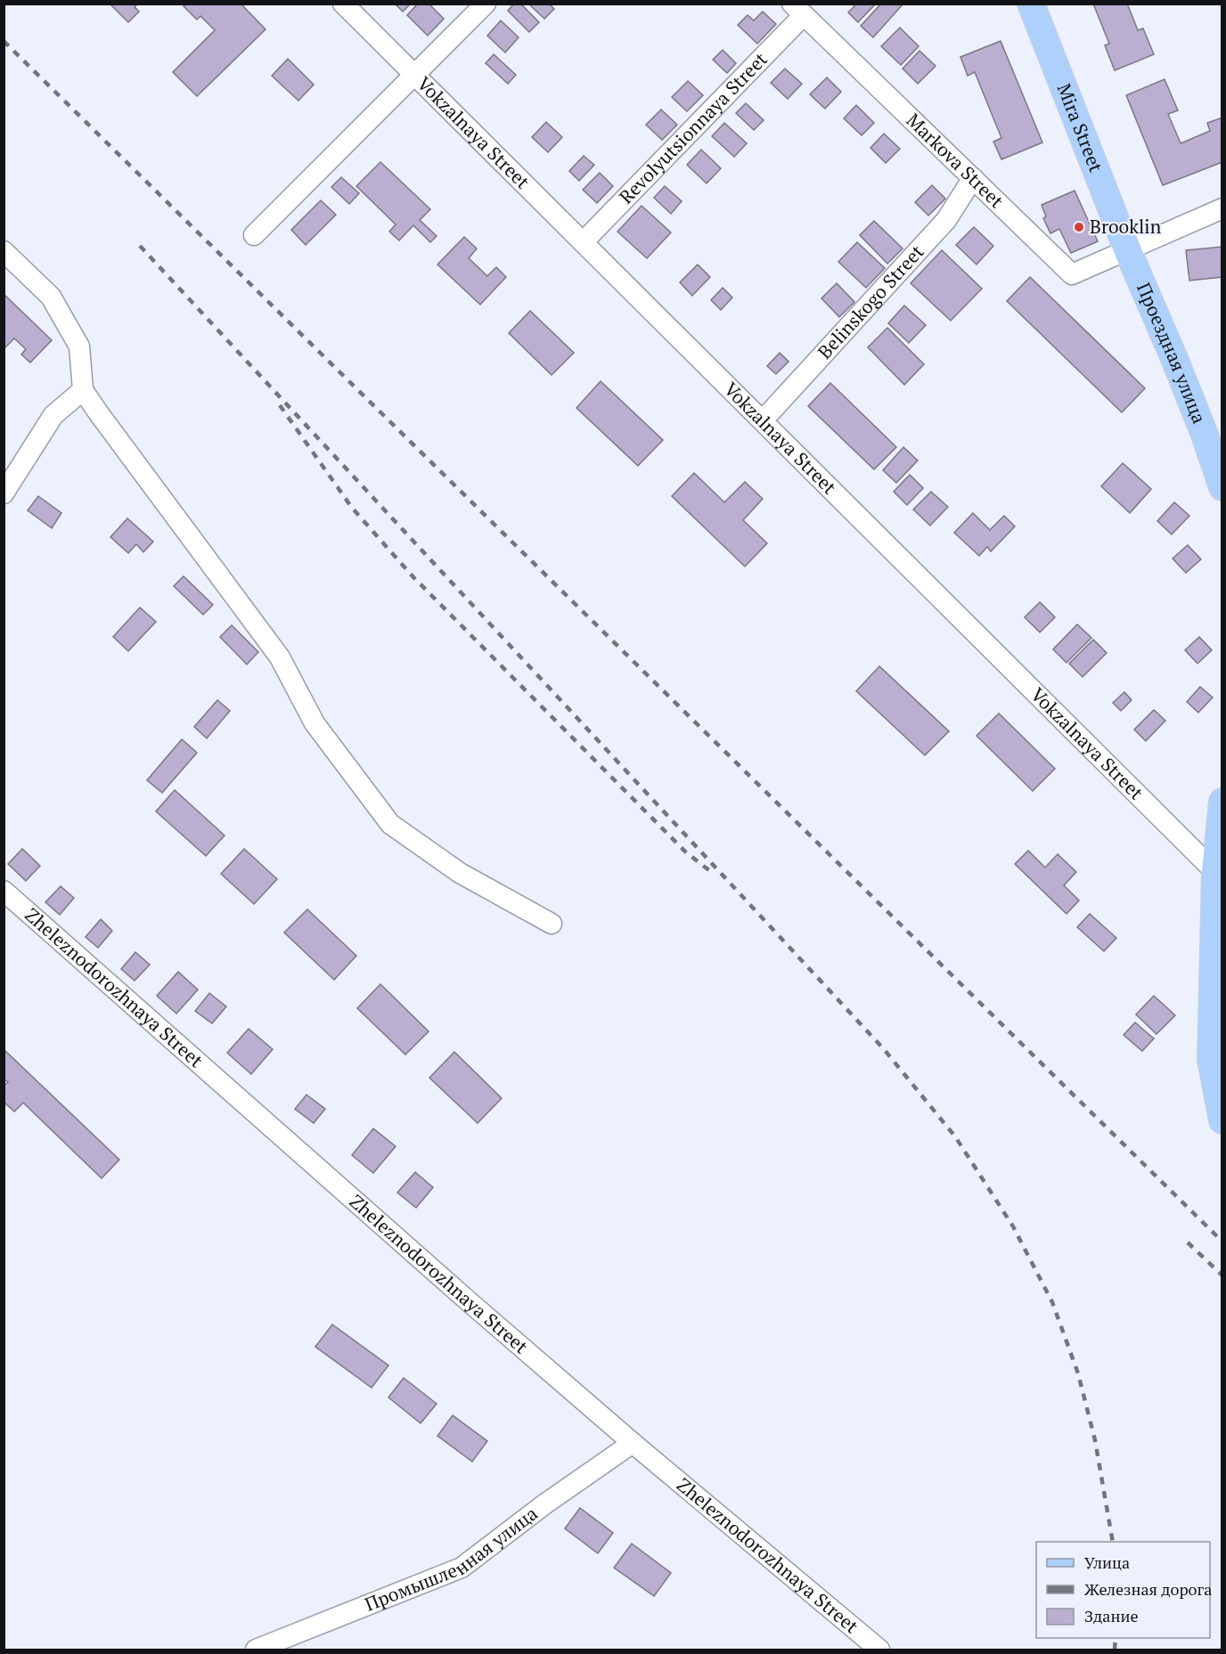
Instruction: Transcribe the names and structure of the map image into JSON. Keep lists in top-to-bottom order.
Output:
{
  "streets": {
    "main road": ["Mira Street", "Проездная улица"],
    "street": [
      "Revolyutsionnaya Street",
      "Vokzalnaya Street",
      "Markova Street",
      "Belinskogo Street",
      "Zheleznodorozhnaya Street",
      "Промышленная улица"
    ]
  },
  "crossings": [
    ["Mira Street", "Markova Street"],
    ["Mira Street", "Проездная улица"],
    ["Revolyutsionnaya Street", "Vokzalnaya Street"],
    ["Revolyutsionnaya Street", "Markova Street"],
    ["Vokzalnaya Street", "Belinskogo Street"],
    ["Markova Street", "Belinskogo Street"],
    ["Markova Street", "Проездная улица"],
    ["Zheleznodorozhnaya Street", "Промышленная улица"]
  ],
  "places": ["Brooklin"],
  "legend": ["Улица", "Железная дорога", "Здание"]
}
